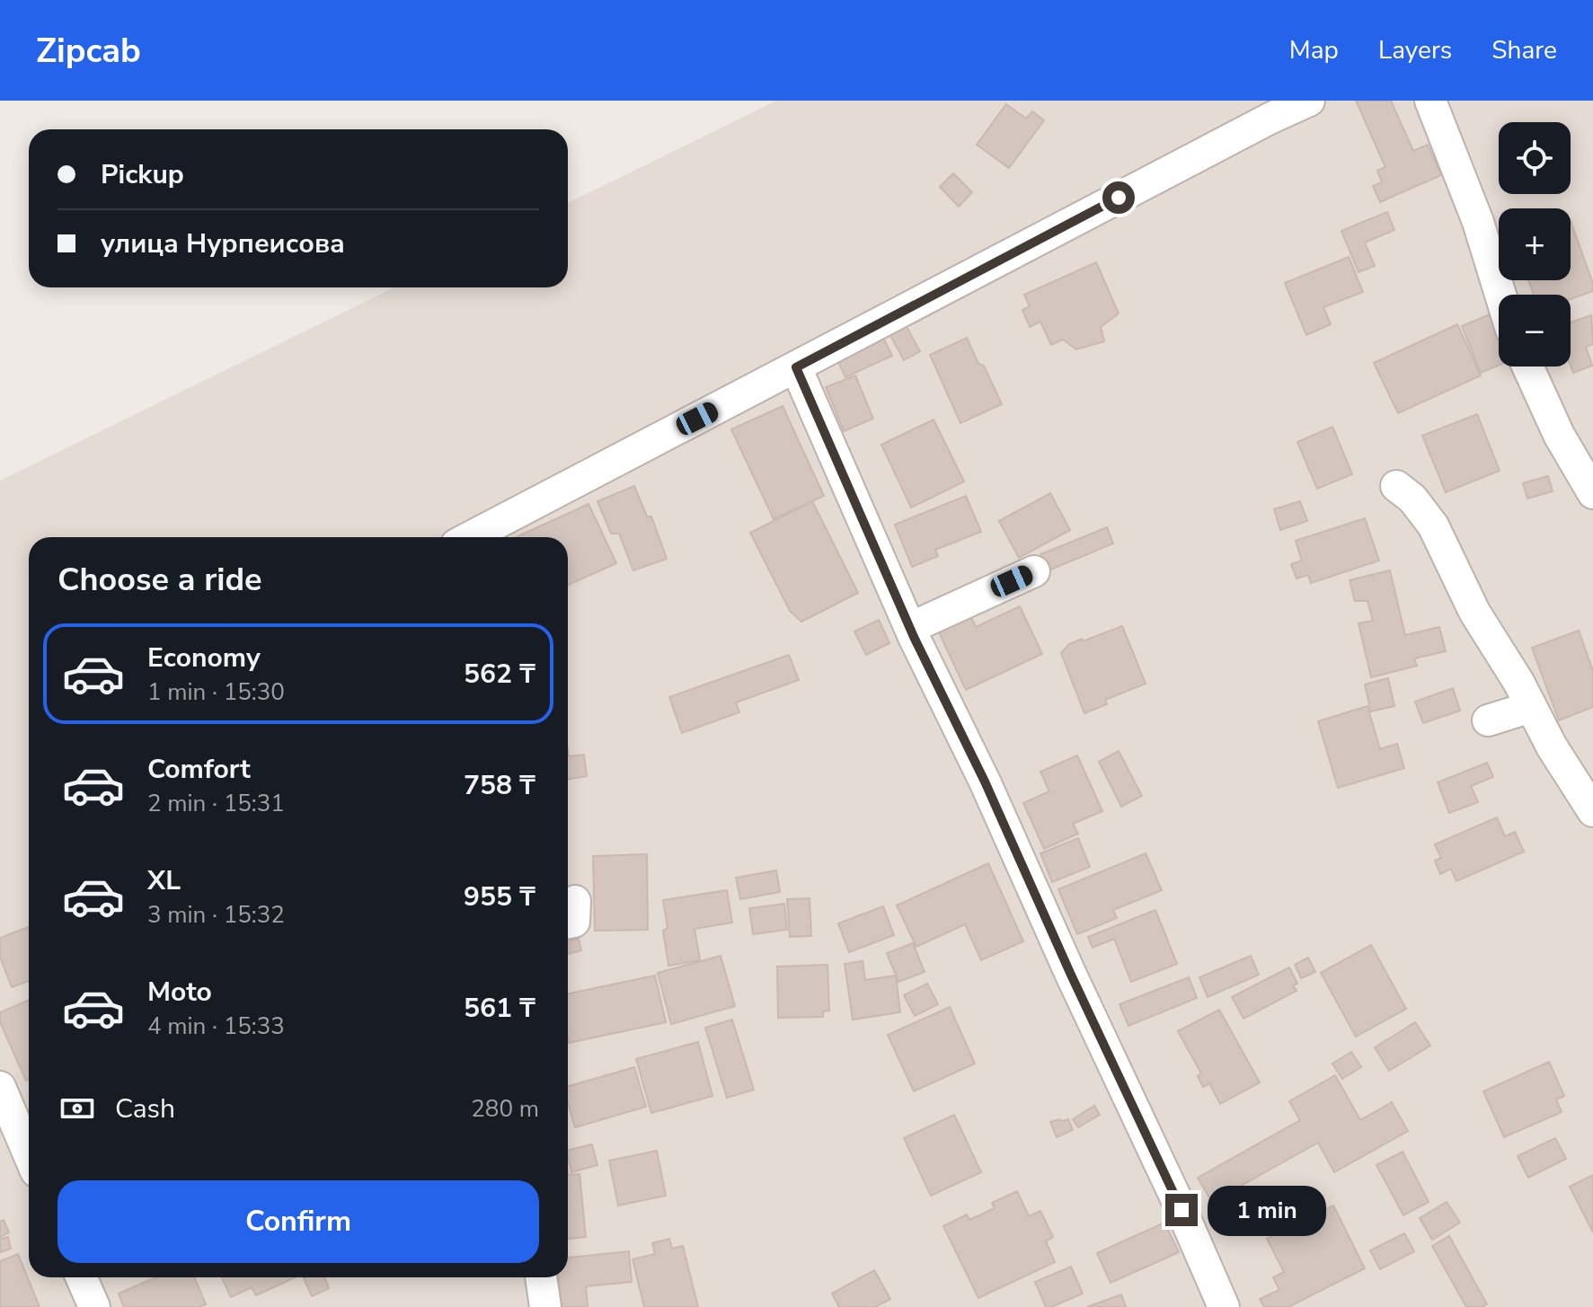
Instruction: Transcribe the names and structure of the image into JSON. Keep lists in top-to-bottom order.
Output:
{
  "page": {
    "header": "Zipcab",
    "nav": ["Map", "Layers", "Share"],
    "map_buttons": ["+", "−"],
    "banner": ["Pickup", "улица Нурпеисова"],
    "heading": "Choose a ride",
    "list": [
      {
        "name": "Economy",
        "note": "1 min · 15:30",
        "value": "562 ₸"
      },
      {
        "name": "Comfort",
        "note": "2 min · 15:31",
        "value": "758 ₸"
      },
      {
        "name": "XL",
        "note": "3 min · 15:32",
        "value": "955 ₸"
      },
      {
        "name": "Moto",
        "note": "4 min · 15:33",
        "value": "561 ₸"
      }
    ],
    "pay": ["Cash", "280 m"],
    "buttons": "Confirm",
    "bubble": "1 min"
  }
}
